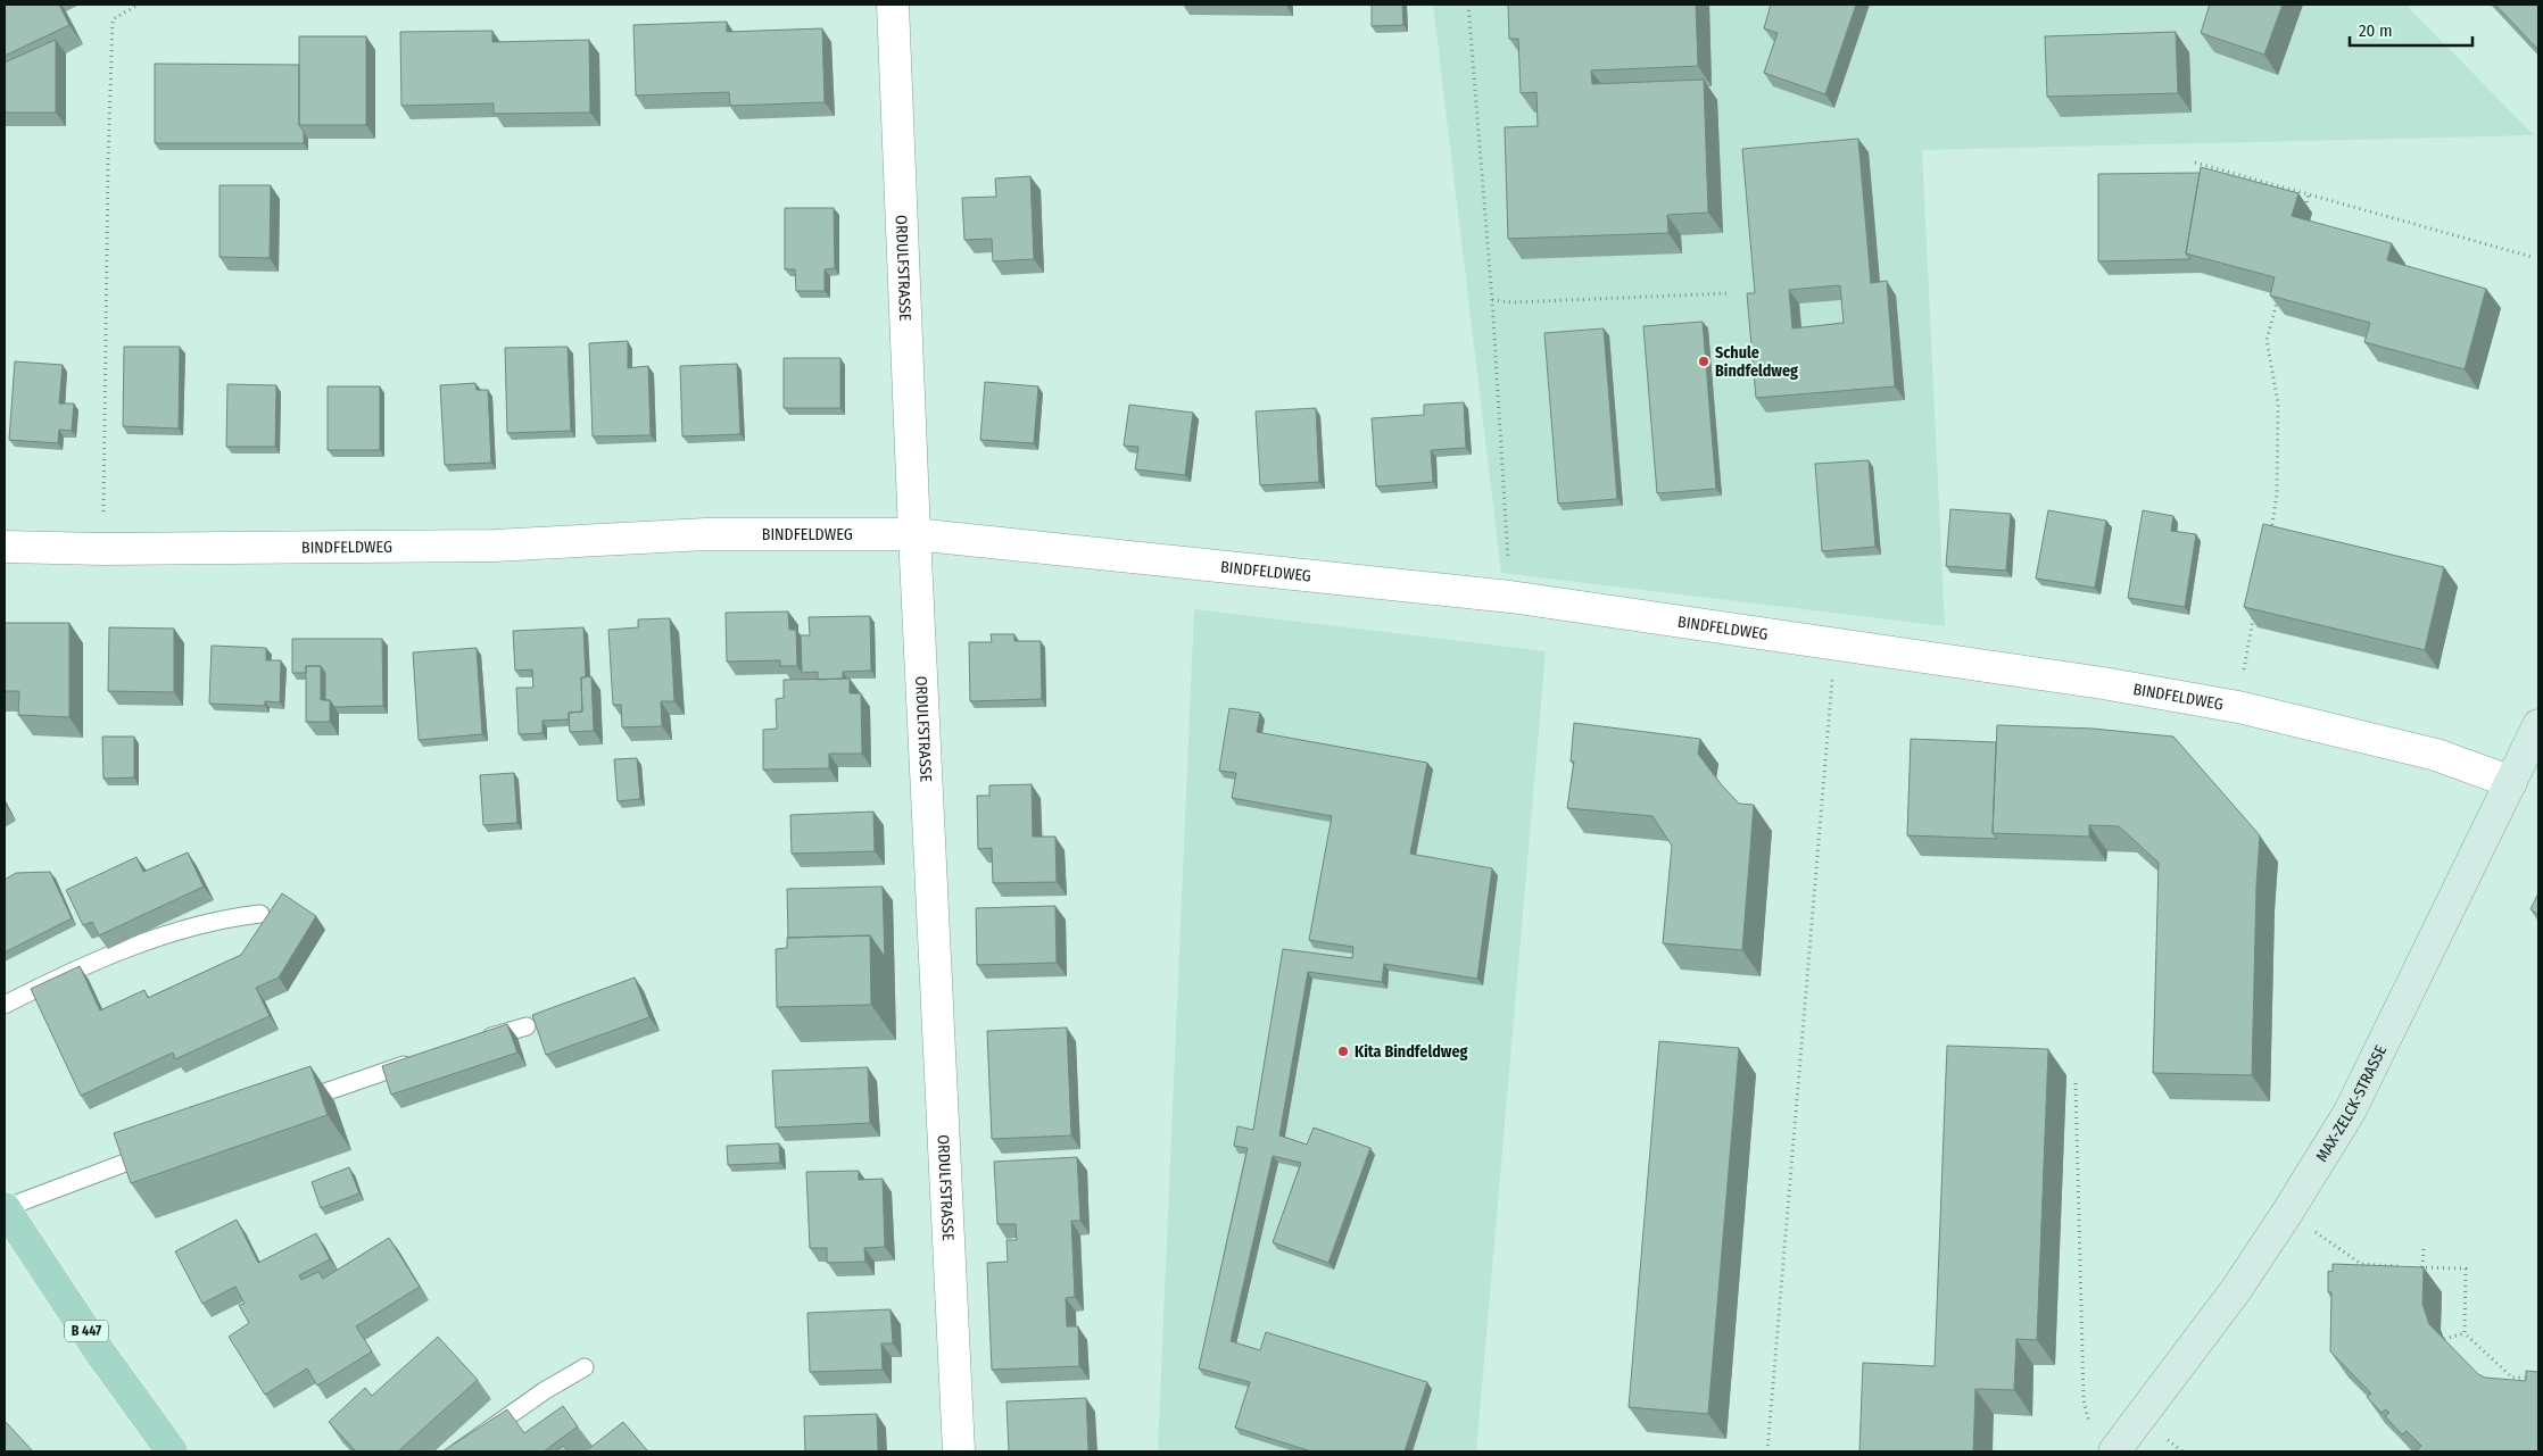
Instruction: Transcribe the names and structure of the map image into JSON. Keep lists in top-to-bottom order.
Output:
{
  "streets": {
    "main road": ["B 447"],
    "street": ["ORDULFSTRASSE", "BINDFELDWEG", "MAX-ZELCK-STRASSE"]
  },
  "crossings": [
    ["ORDULFSTRASSE", "BINDFELDWEG"],
    ["BINDFELDWEG", "MAX-ZELCK-STRASSE"]
  ],
  "places": ["Schule Bindfeldweg", "Kita Bindfeldweg"],
  "scale_bar": "20 m"
}
